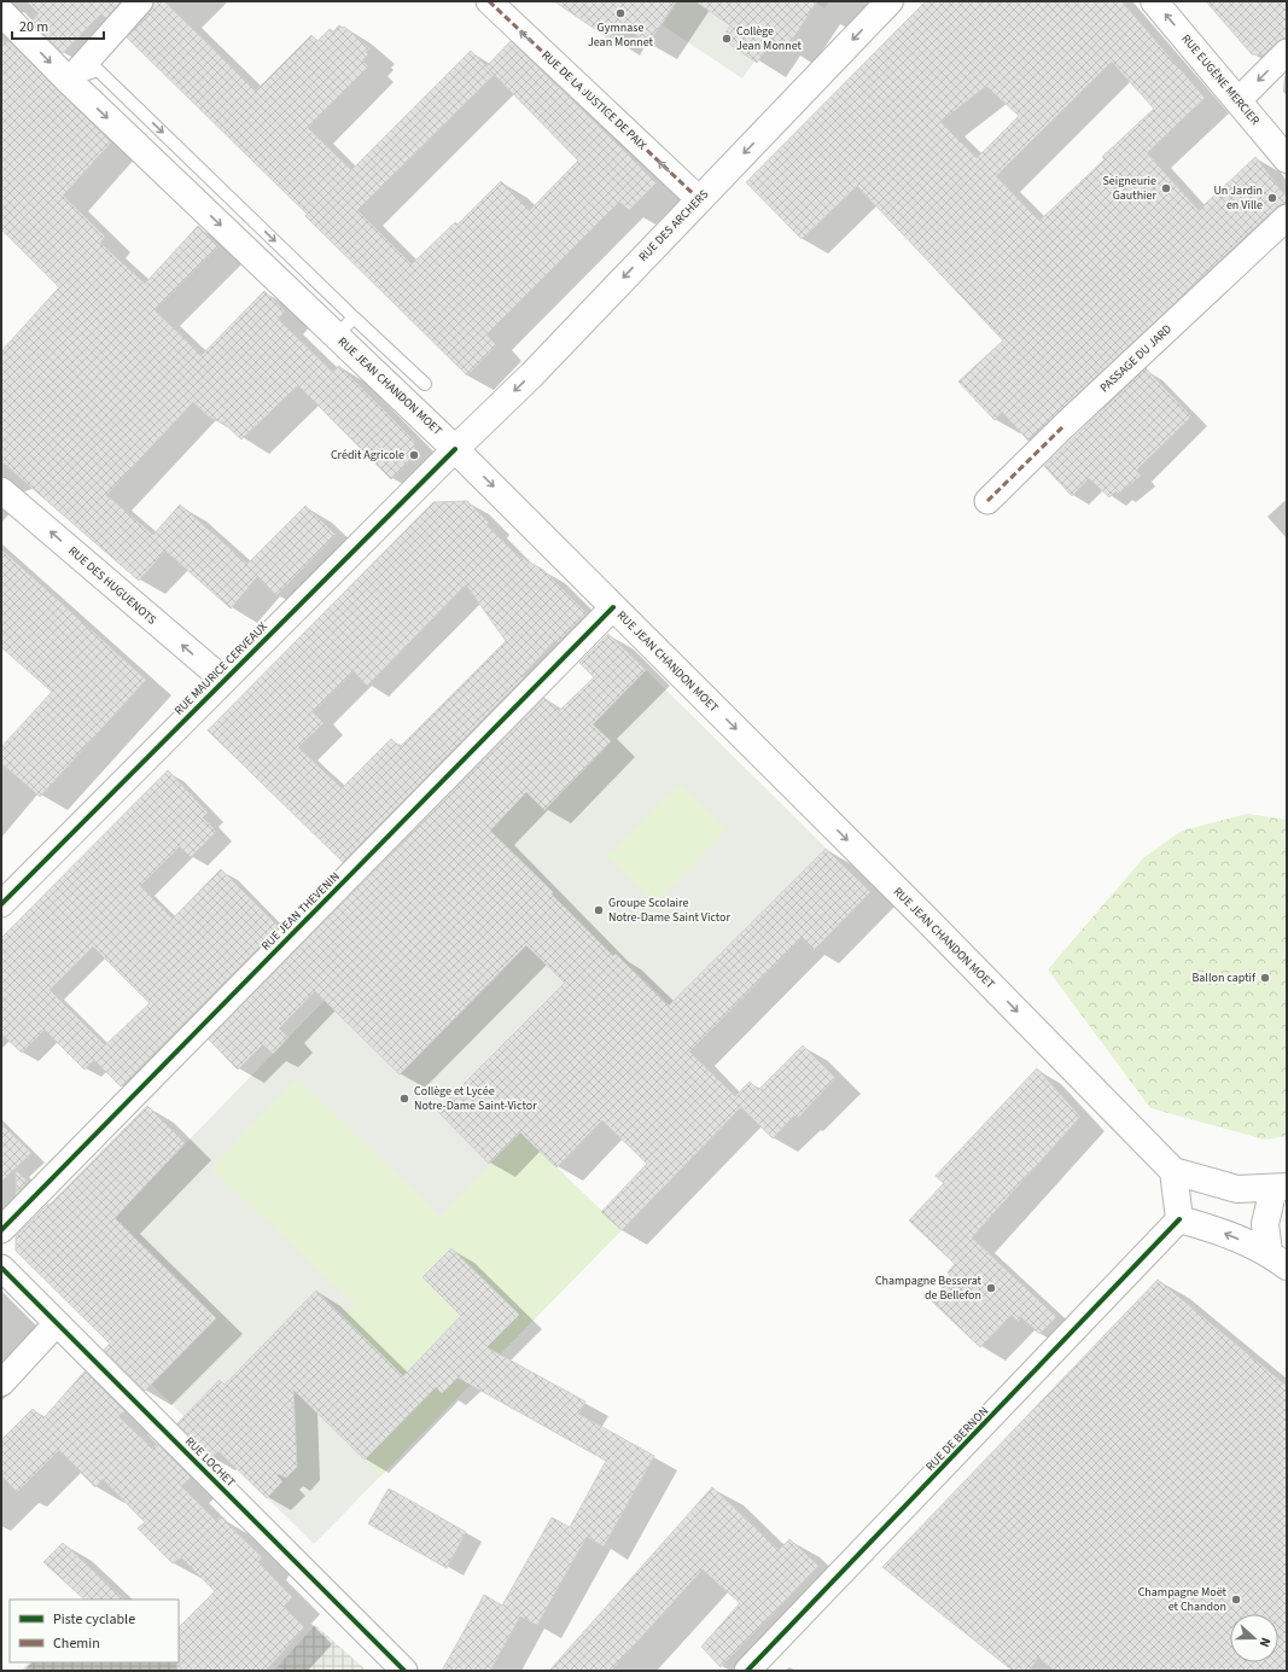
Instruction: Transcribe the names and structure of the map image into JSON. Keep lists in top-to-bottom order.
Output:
{
  "streets": {
    "main road": ["RUE EUGÈNE MERCIER", "RUE DES ARCHERS", "RUE JEAN CHANDON MOET"],
    "street": [
      "RUE DE LA JUSTICE DE PAIX",
      "PASSAGE DU JARD",
      "RUE DES HUGUENOTS",
      "RUE MAURICE CERVEAUX",
      "RUE JEAN THEVENIN",
      "RUE DE BERNON",
      "RUE LOCHET"
    ]
  },
  "crossings": [
    ["RUE DE LA JUSTICE DE PAIX", "RUE DES ARCHERS"],
    ["RUE DES ARCHERS", "RUE JEAN CHANDON MOET"],
    ["RUE DES ARCHERS", "RUE MAURICE CERVEAUX"],
    ["RUE JEAN CHANDON MOET", "RUE MAURICE CERVEAUX"],
    ["RUE JEAN CHANDON MOET", "RUE JEAN THEVENIN"],
    ["RUE DES HUGUENOTS", "RUE MAURICE CERVEAUX"]
  ],
  "one_way": [
    "RUE EUGÈNE MERCIER",
    "RUE DE LA JUSTICE DE PAIX",
    "RUE DES ARCHERS",
    "RUE JEAN CHANDON MOET",
    "RUE DES HUGUENOTS"
  ],
  "places": [
    "Gymnase Jean Monnet",
    "Collège Jean Monnet",
    "Seigneurie Gauthier",
    "Un Jardin en Ville",
    "Crédit Agricole",
    "Groupe Scolaire Notre-Dame Saint Victor",
    "Ballon captif",
    "Collège et Lycée Notre-Dame Saint-Victor",
    "Champagne Besserat de Bellefon",
    "Champagne Moët et Chandon"
  ],
  "legend": ["Piste cyclable", "Chemin"],
  "scale_bar": "20 m",
  "north": "right"
}
